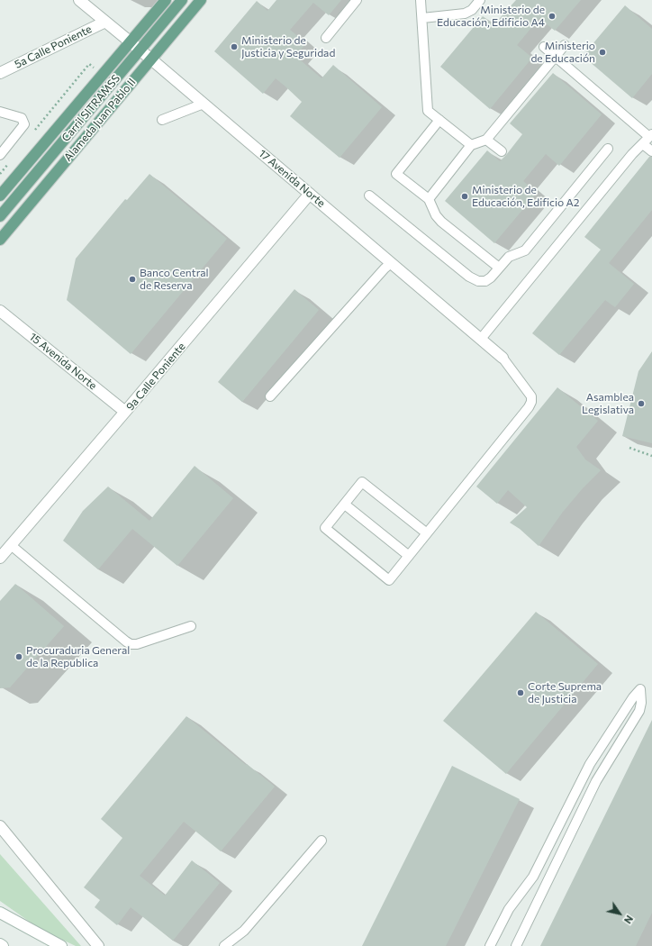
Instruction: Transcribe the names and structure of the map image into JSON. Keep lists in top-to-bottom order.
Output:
{
  "streets": {
    "main road": ["Carril SITRAMSS", "Alameda Juan Pablo II"],
    "street": [
      "5a Calle Poniente",
      "17 Avenida Norte",
      "15 Avenida Norte",
      "9a Calle Poniente"
    ]
  },
  "crossings": [
    ["5a Calle Poniente", "17 Avenida Norte"],
    ["Carril SITRAMSS", "17 Avenida Norte"],
    ["Alameda Juan Pablo II", "17 Avenida Norte"],
    ["17 Avenida Norte", "9a Calle Poniente"],
    ["15 Avenida Norte", "9a Calle Poniente"]
  ],
  "places": [
    "Ministerio de Educación, Edificio A4",
    "Ministerio de Justicia y Seguridad",
    "Ministerio de Educación",
    "Ministerio de Educación, Edificio A2",
    "Banco Central de Reserva",
    "Asamblea Legislativa",
    "Procuraduria General de la Republica",
    "Corte Suprema de Justicia"
  ],
  "north": "bottom right"
}
